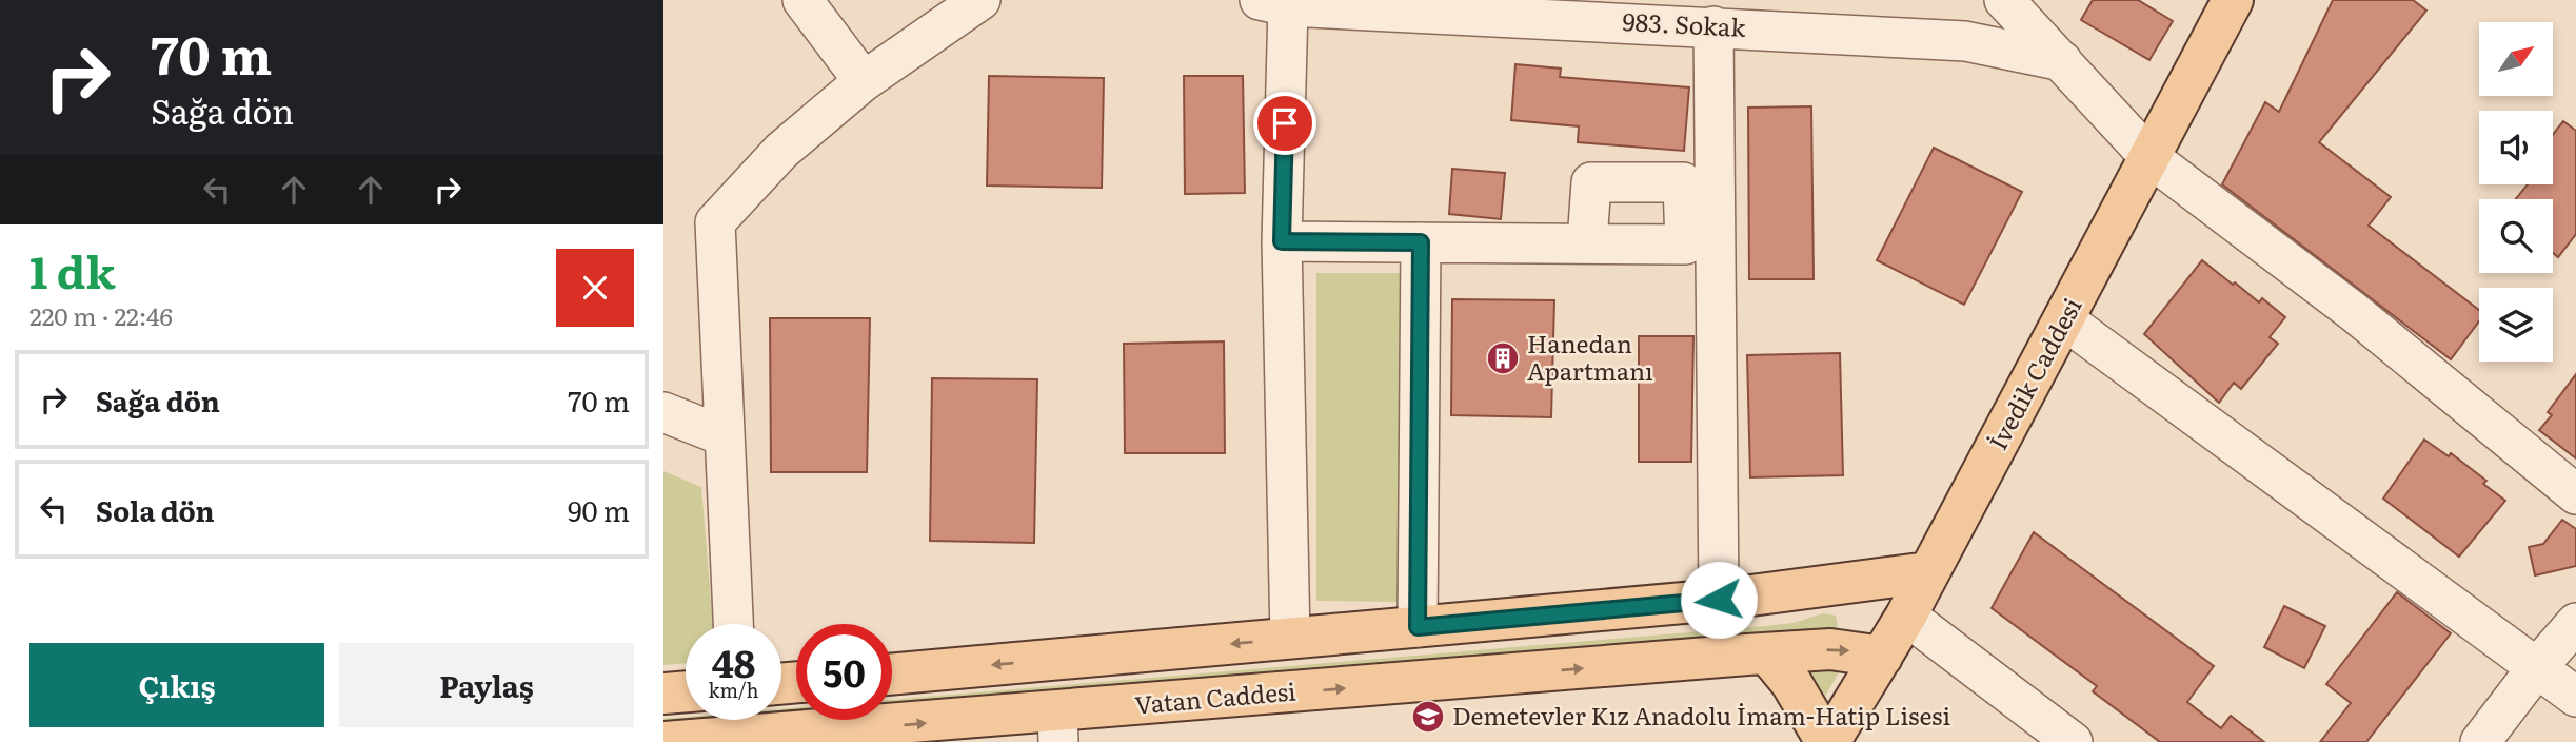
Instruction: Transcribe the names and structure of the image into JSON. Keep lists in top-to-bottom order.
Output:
{
  "streets": {
    "main road": ["İvedik Caddesi", "Vatan Caddesi"],
    "street": ["983. Sokak"]
  },
  "crossings": [
    ["İvedik Caddesi", "Vatan Caddesi"]
  ],
  "places": {
    "building": ["Hanedan Apartmanı"],
    "school or university": ["Demetevler Kız Anadolu İmam-Hatip Lisesi"]
  },
  "north": "top right",
  "page": {
    "turn": ["70 m", "Sağa dön"],
    "heading": ["1 dk", "220 m · 22:46"],
    "list": [
      {
        "name": "Sağa dön",
        "value": "70 m"
      },
      {
        "name": "Sola dön",
        "value": "90 m"
      }
    ],
    "speed": "48 km/h",
    "limit": "50",
    "buttons": ["Çıkış", "Paylaş"]
  }
}
